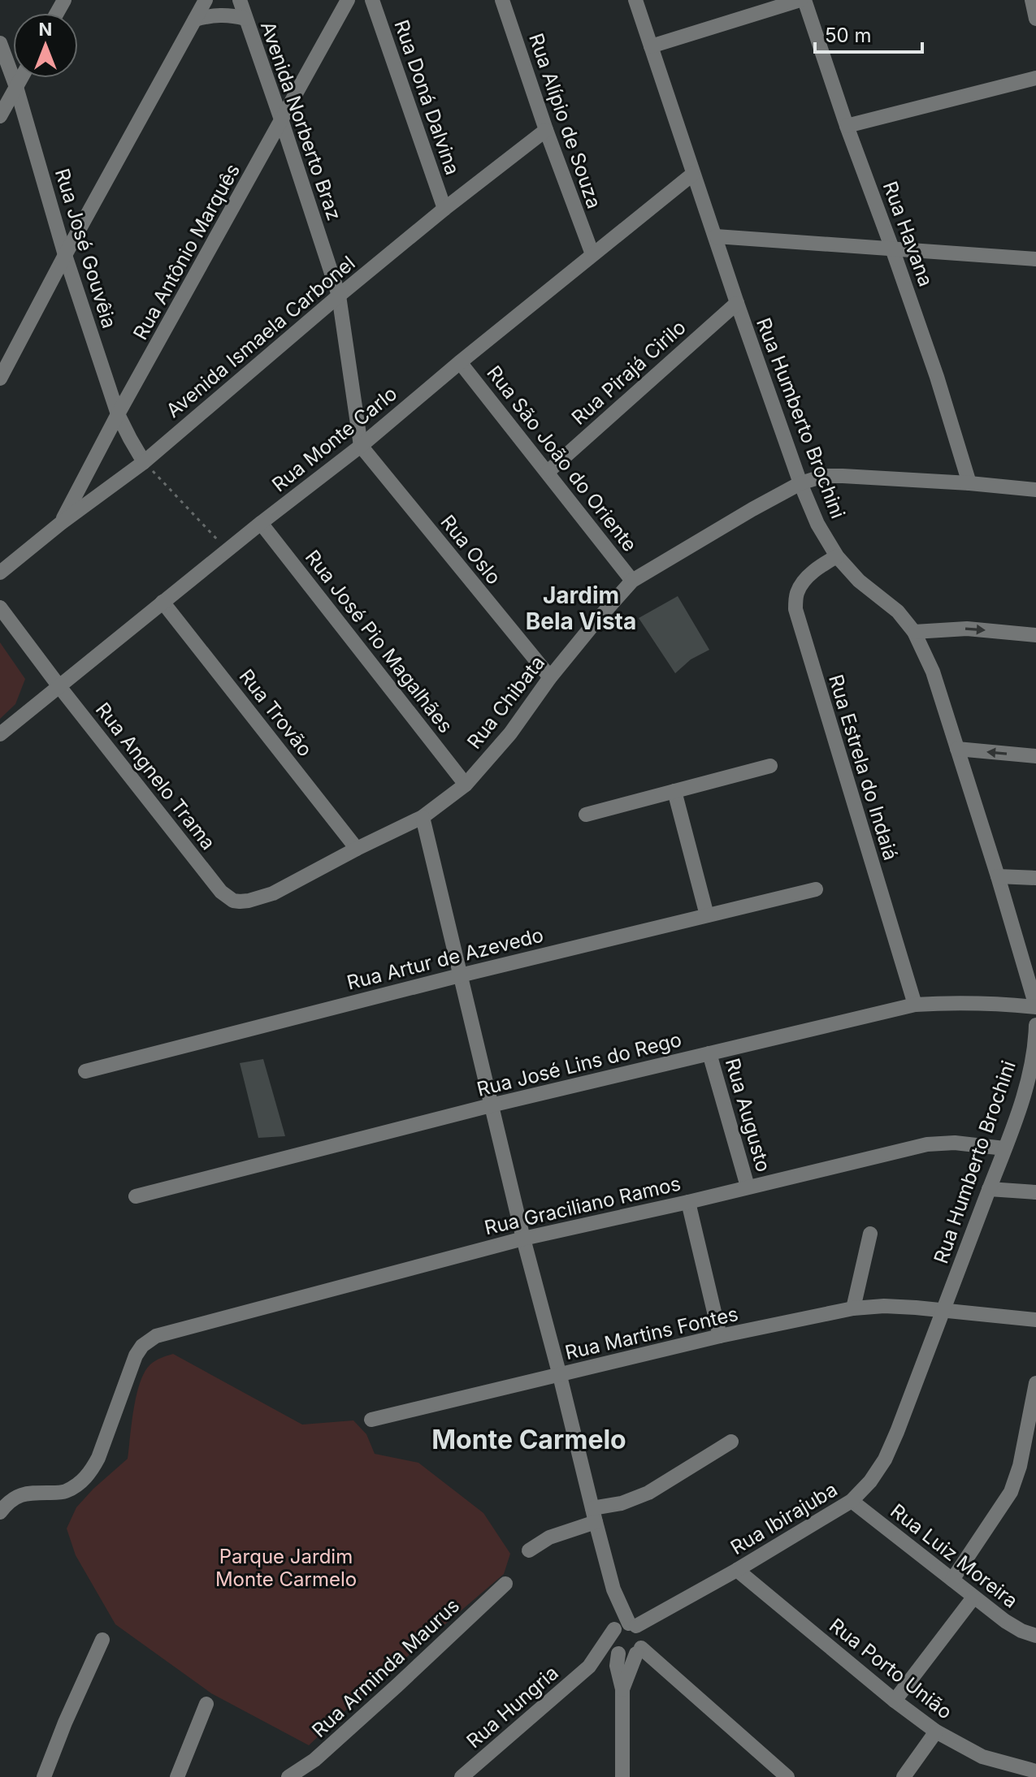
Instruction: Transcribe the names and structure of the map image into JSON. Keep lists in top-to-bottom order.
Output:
{
  "streets": {
    "street": [
      "Rua Doná Dalvina",
      "Avenida Norberto Braz",
      "Rua Alípio de Souza",
      "Rua Havana",
      "Rua José Gouvêia",
      "Rua Antônio Marquês",
      "Avenida Ismaela Carbonel",
      "Rua Pirajá Cirilo",
      "Rua Humberto Brochini",
      "Rua Monte Carlo",
      "Rua São João do Oriente",
      "Rua Oslo",
      "Rua José Pio Magalhães",
      "Rua Chibata",
      "Rua Trovão",
      "Rua Estrela do Indaiá",
      "Rua Angnelo Trama",
      "Rua Artur de Azevedo",
      "Rua José Lins do Rego",
      "Rua Augusto",
      "Rua Graciliano Ramos",
      "Rua Martins Fontes",
      "Rua Ibirajuba",
      "Rua Luiz Moreira",
      "Rua Arminda Maurus",
      "Rua Porto União",
      "Rua Hungria"
    ]
  },
  "crossings": [
    ["Rua Doná Dalvina", "Avenida Ismaela Carbonel"],
    ["Avenida Norberto Braz", "Rua Antônio Marquês"],
    ["Avenida Norberto Braz", "Avenida Ismaela Carbonel"],
    ["Avenida Norberto Braz", "Rua Monte Carlo"],
    ["Avenida Norberto Braz", "Rua Oslo"],
    ["Rua Alípio de Souza", "Avenida Ismaela Carbonel"],
    ["Rua Alípio de Souza", "Rua Monte Carlo"],
    ["Rua Havana", "Rua Chibata"],
    ["Rua José Gouvêia", "Rua Antônio Marquês"],
    ["Rua José Gouvêia", "Avenida Ismaela Carbonel"],
    ["Rua Antônio Marquês", "Avenida Ismaela Carbonel"],
    ["Rua Pirajá Cirilo", "Rua Humberto Brochini"],
    ["Rua Pirajá Cirilo", "Rua São João do Oriente"],
    ["Rua Humberto Brochini", "Rua Monte Carlo"],
    ["Rua Humberto Brochini", "Rua Chibata"],
    ["Rua Humberto Brochini", "Rua Estrela do Indaiá"],
    ["Rua Humberto Brochini", "Rua José Lins do Rego"],
    ["Rua Humberto Brochini", "Rua Graciliano Ramos"],
    ["Rua Humberto Brochini", "Rua Martins Fontes"],
    ["Rua Humberto Brochini", "Rua Ibirajuba"],
    ["Rua Monte Carlo", "Rua São João do Oriente"],
    ["Rua Monte Carlo", "Rua Oslo"],
    ["Rua Monte Carlo", "Rua José Pio Magalhães"],
    ["Rua Monte Carlo", "Rua Trovão"],
    ["Rua Monte Carlo", "Rua Angnelo Trama"],
    ["Rua São João do Oriente", "Rua Chibata"],
    ["Rua Oslo", "Rua Chibata"],
    ["Rua José Pio Magalhães", "Rua Chibata"],
    ["Rua Chibata", "Rua Trovão"],
    ["Rua Chibata", "Rua Angnelo Trama"],
    ["Rua Estrela do Indaiá", "Rua José Lins do Rego"],
    ["Rua José Lins do Rego", "Rua Augusto"],
    ["Rua Augusto", "Rua Graciliano Ramos"],
    ["Rua Martins Fontes", "Rua Ibirajuba"],
    ["Rua Ibirajuba", "Rua Luiz Moreira"],
    ["Rua Ibirajuba", "Rua Porto União"],
    ["Rua Ibirajuba", "Rua Hungria"]
  ],
  "districts": ["Jardim Bela Vista", "Monte Carmelo"],
  "parks": ["Parque Jardim Monte Carmelo"],
  "scale_bar": "50 m",
  "north": "top"
}
